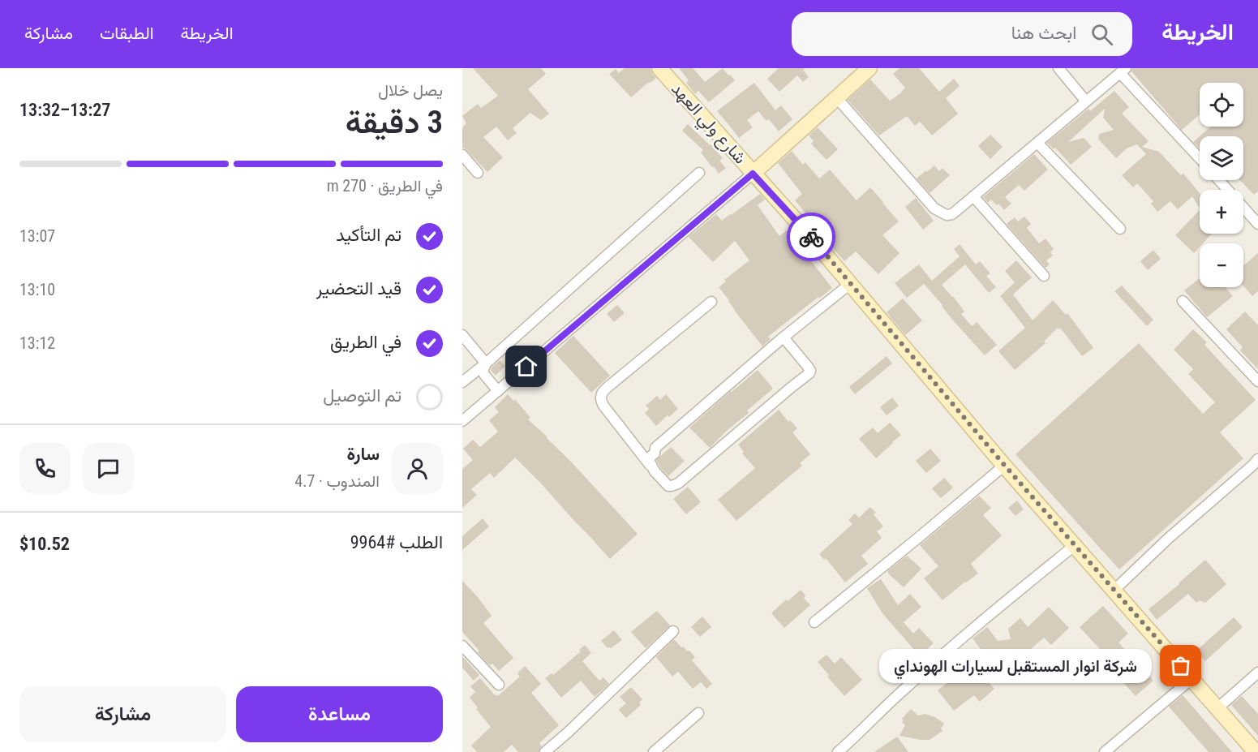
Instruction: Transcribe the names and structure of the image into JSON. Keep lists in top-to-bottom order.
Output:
{
  "streets": {
    "main road": ["شارع ولي العهد"]
  },
  "places": ["شركة انوار المستقبل لسيارات الهونداي"],
  "page": {
    "header": "الخريطة",
    "search": "ابحث هنا",
    "nav": ["الخريطة", "الطبقات", "مشاركة"],
    "heading": ["3 دقيقة", "يصل خلال", "13:27–13:32"],
    "panel": [
      "سارة",
      "المندوب · 4.7",
      "الطلب #9964",
      "$10.52"
    ],
    "map_buttons": ["+", "−"],
    "bar": "في الطريق · 270 m",
    "list": [
      ["تم التأكيد", "13:07"],
      ["قيد التحضير", "13:10"],
      ["في الطريق", "13:12"],
      "تم التوصيل"
    ],
    "bubble": "شركة انوار المستقبل لسيارات الهونداي",
    "buttons": ["مساعدة", "مشاركة"]
  }
}
